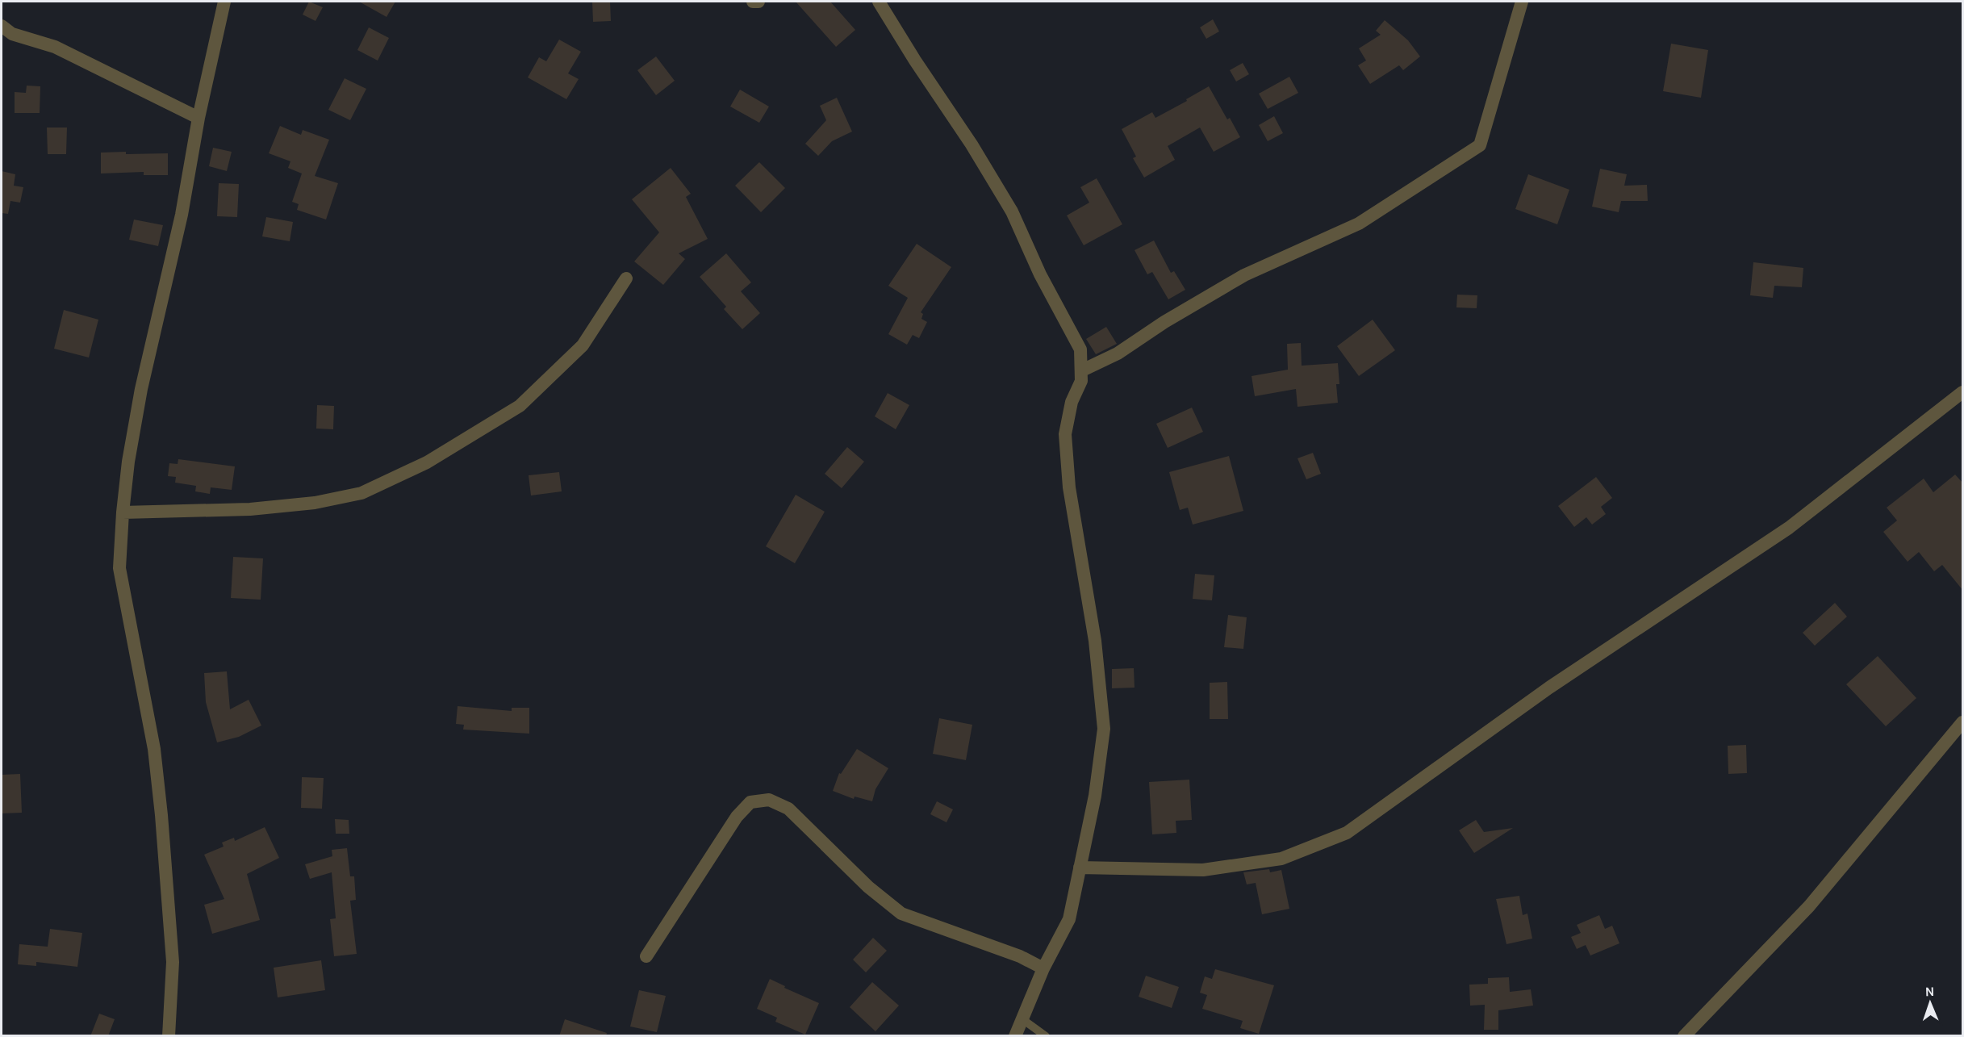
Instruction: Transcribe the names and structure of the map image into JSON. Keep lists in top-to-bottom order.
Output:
{
  "north": "top"
}
